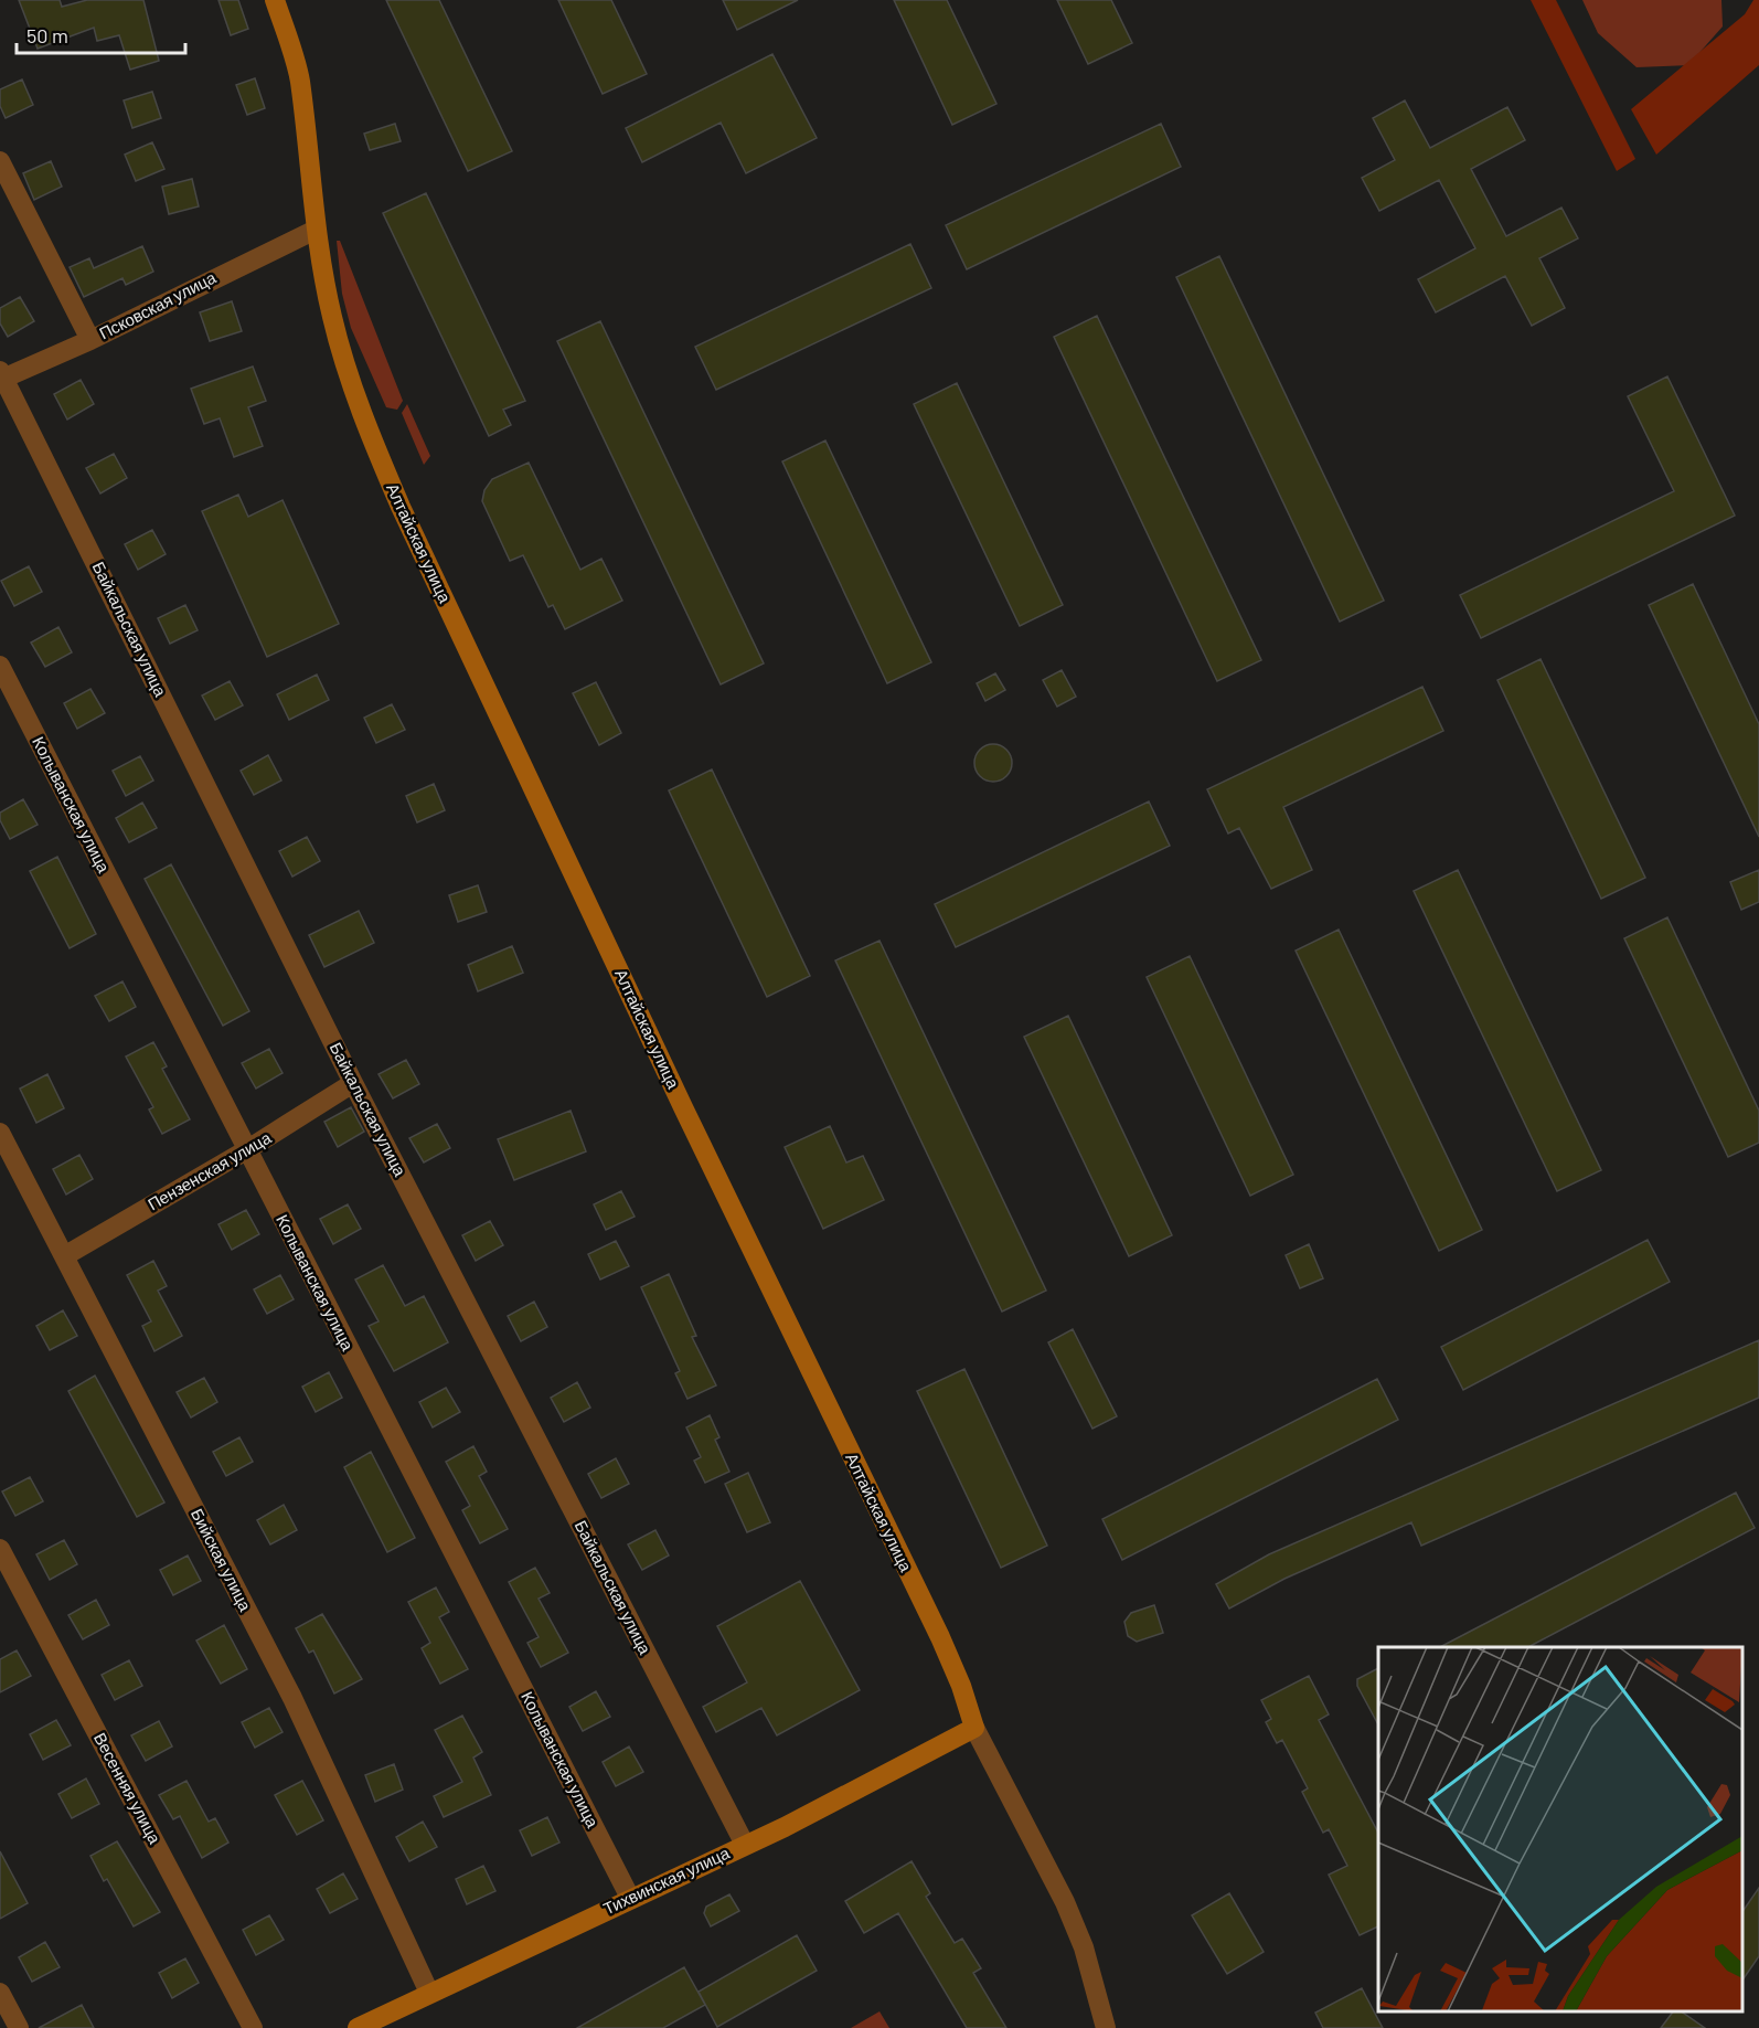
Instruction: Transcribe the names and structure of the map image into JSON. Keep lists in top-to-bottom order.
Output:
{
  "streets": {
    "main road": ["Алтайская улица", "Тихвинская улица"],
    "street": [
      "Псковская улица",
      "Байкальская улица",
      "Колыванская улица",
      "Пензенская улица",
      "Бийская улица",
      "Весенняя улица"
    ]
  },
  "crossings": [
    ["Псковская улица", "Алтайская улица"],
    ["Псковская улица", "Байкальская улица"],
    ["Алтайская улица", "Тихвинская улица"],
    ["Байкальская улица", "Пензенская улица"],
    ["Байкальская улица", "Тихвинская улица"],
    ["Колыванская улица", "Пензенская улица"],
    ["Колыванская улица", "Тихвинская улица"],
    ["Пензенская улица", "Бийская улица"],
    ["Бийская улица", "Тихвинская улица"]
  ],
  "scale_bar": "50 m"
}
